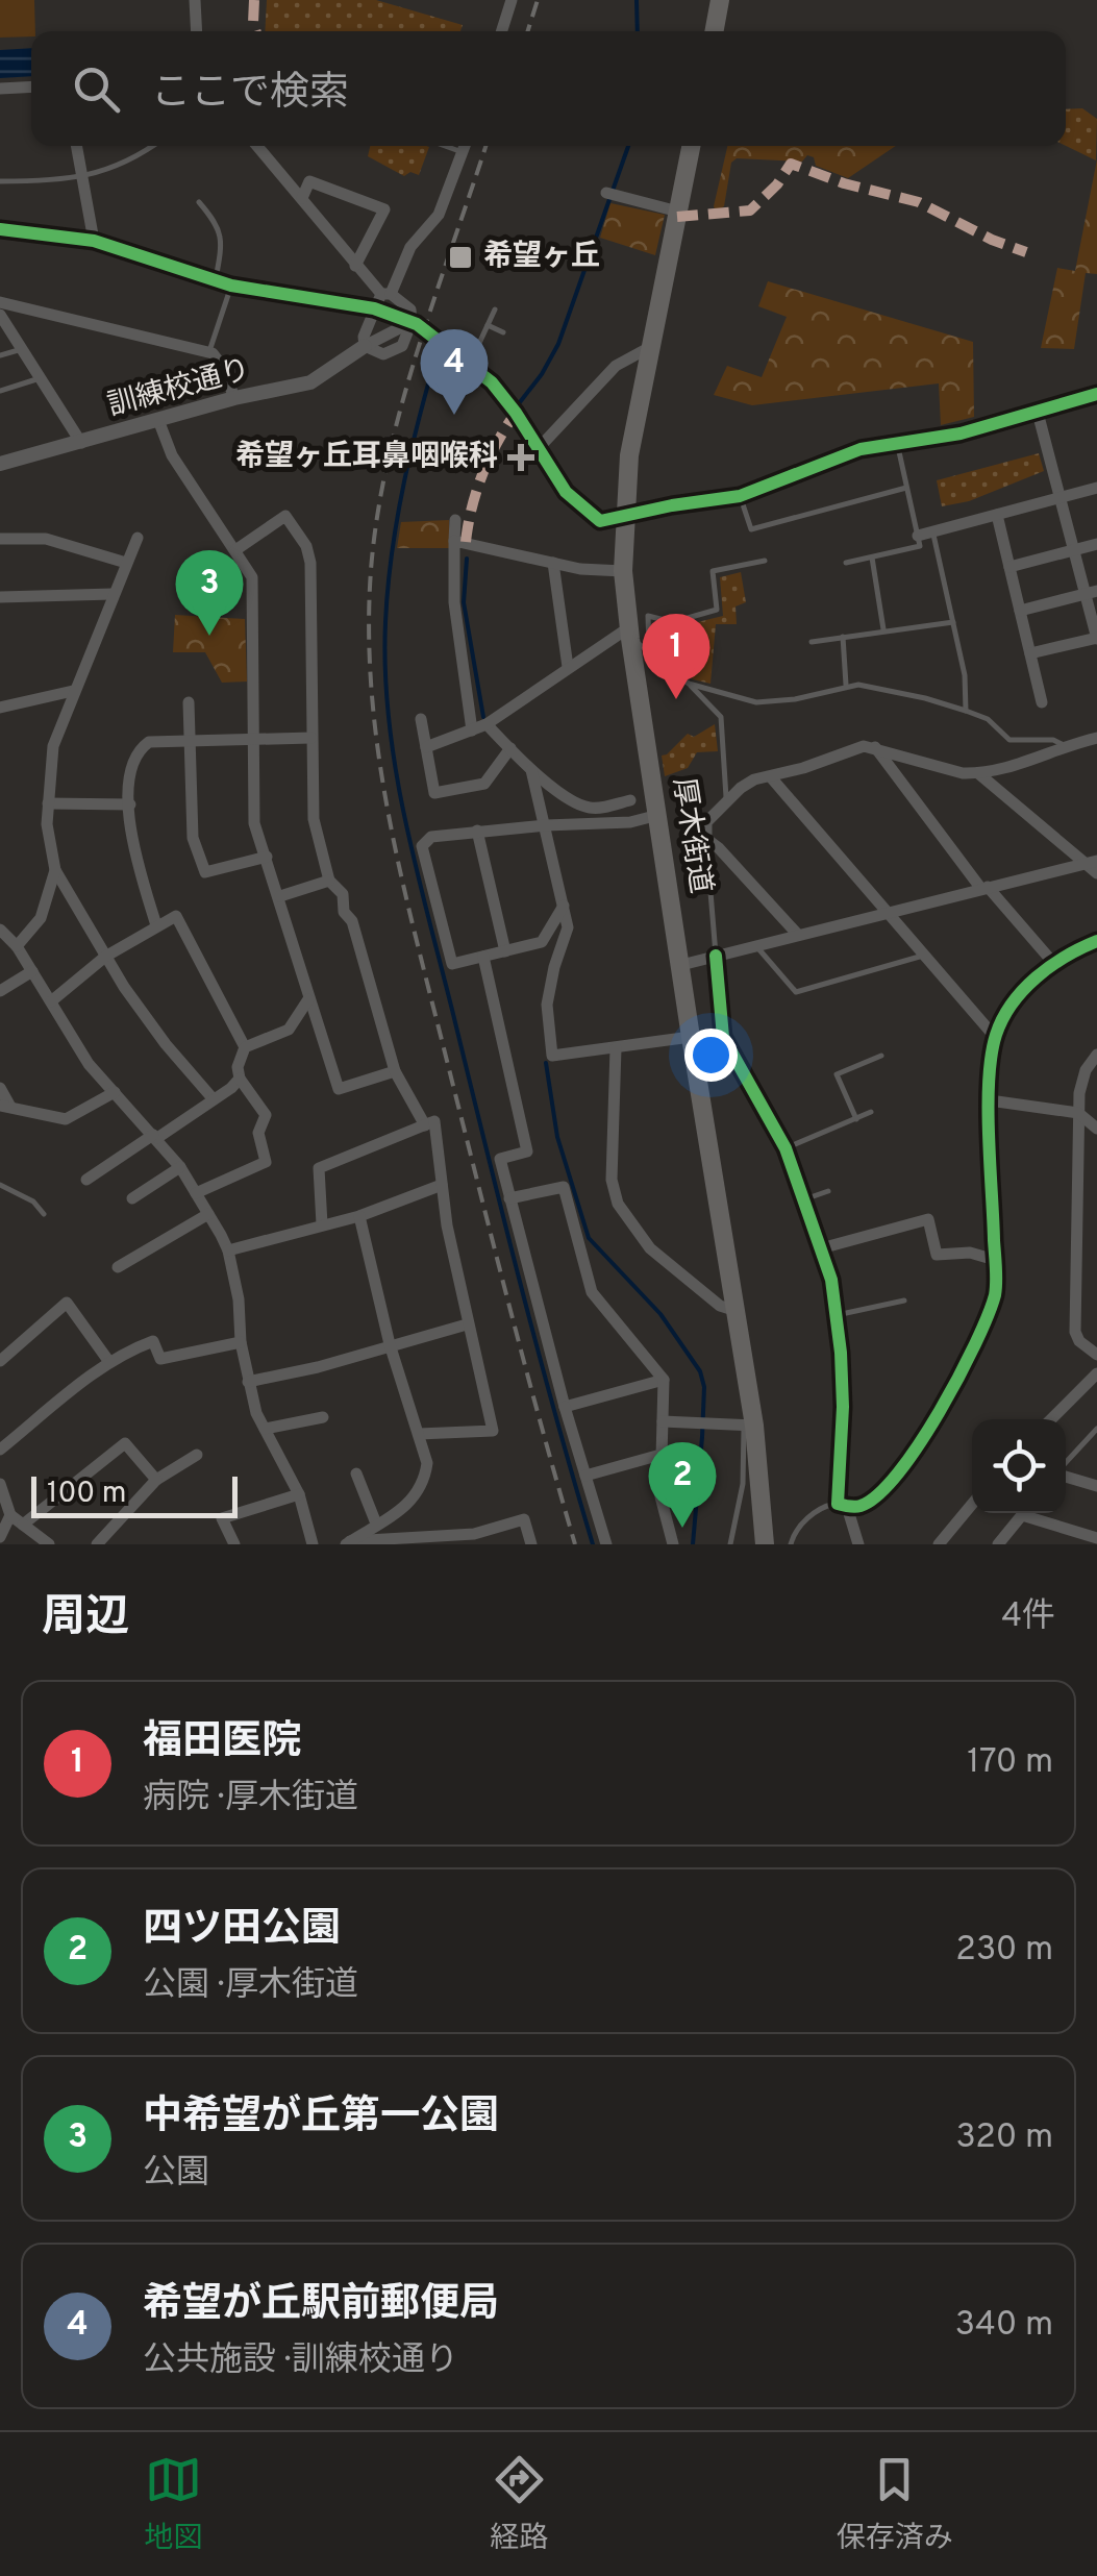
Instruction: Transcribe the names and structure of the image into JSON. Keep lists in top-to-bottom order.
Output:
{
  "streets": {
    "main road": ["厚木街道"],
    "street": ["訓練校通り"]
  },
  "places": {
    "transit": ["希望ヶ丘"],
    "health": ["希望ヶ丘耳鼻咽喉科"]
  },
  "scale_bar": "100 m",
  "page": {
    "search": "ここで検索",
    "pins": [
      "4",
      "3",
      "1",
      "2"
    ],
    "scale": "100 m",
    "heading": ["周辺", "4件"],
    "list": [
      {
        "mark": "1",
        "name": "福田医院",
        "note": "病院 · 厚木街道",
        "value": "170 m"
      },
      {
        "mark": "2",
        "name": "四ツ田公園",
        "note": "公園 · 厚木街道",
        "value": "230 m"
      },
      {
        "mark": "3",
        "name": "中希望が丘第一公園",
        "note": "公園",
        "value": "320 m"
      },
      {
        "mark": "4",
        "name": "希望が丘駅前郵便局",
        "note": "公共施設 · 訓練校通り",
        "value": "340 m"
      }
    ],
    "nav": ["地図", "経路", "保存済み"]
  }
}
